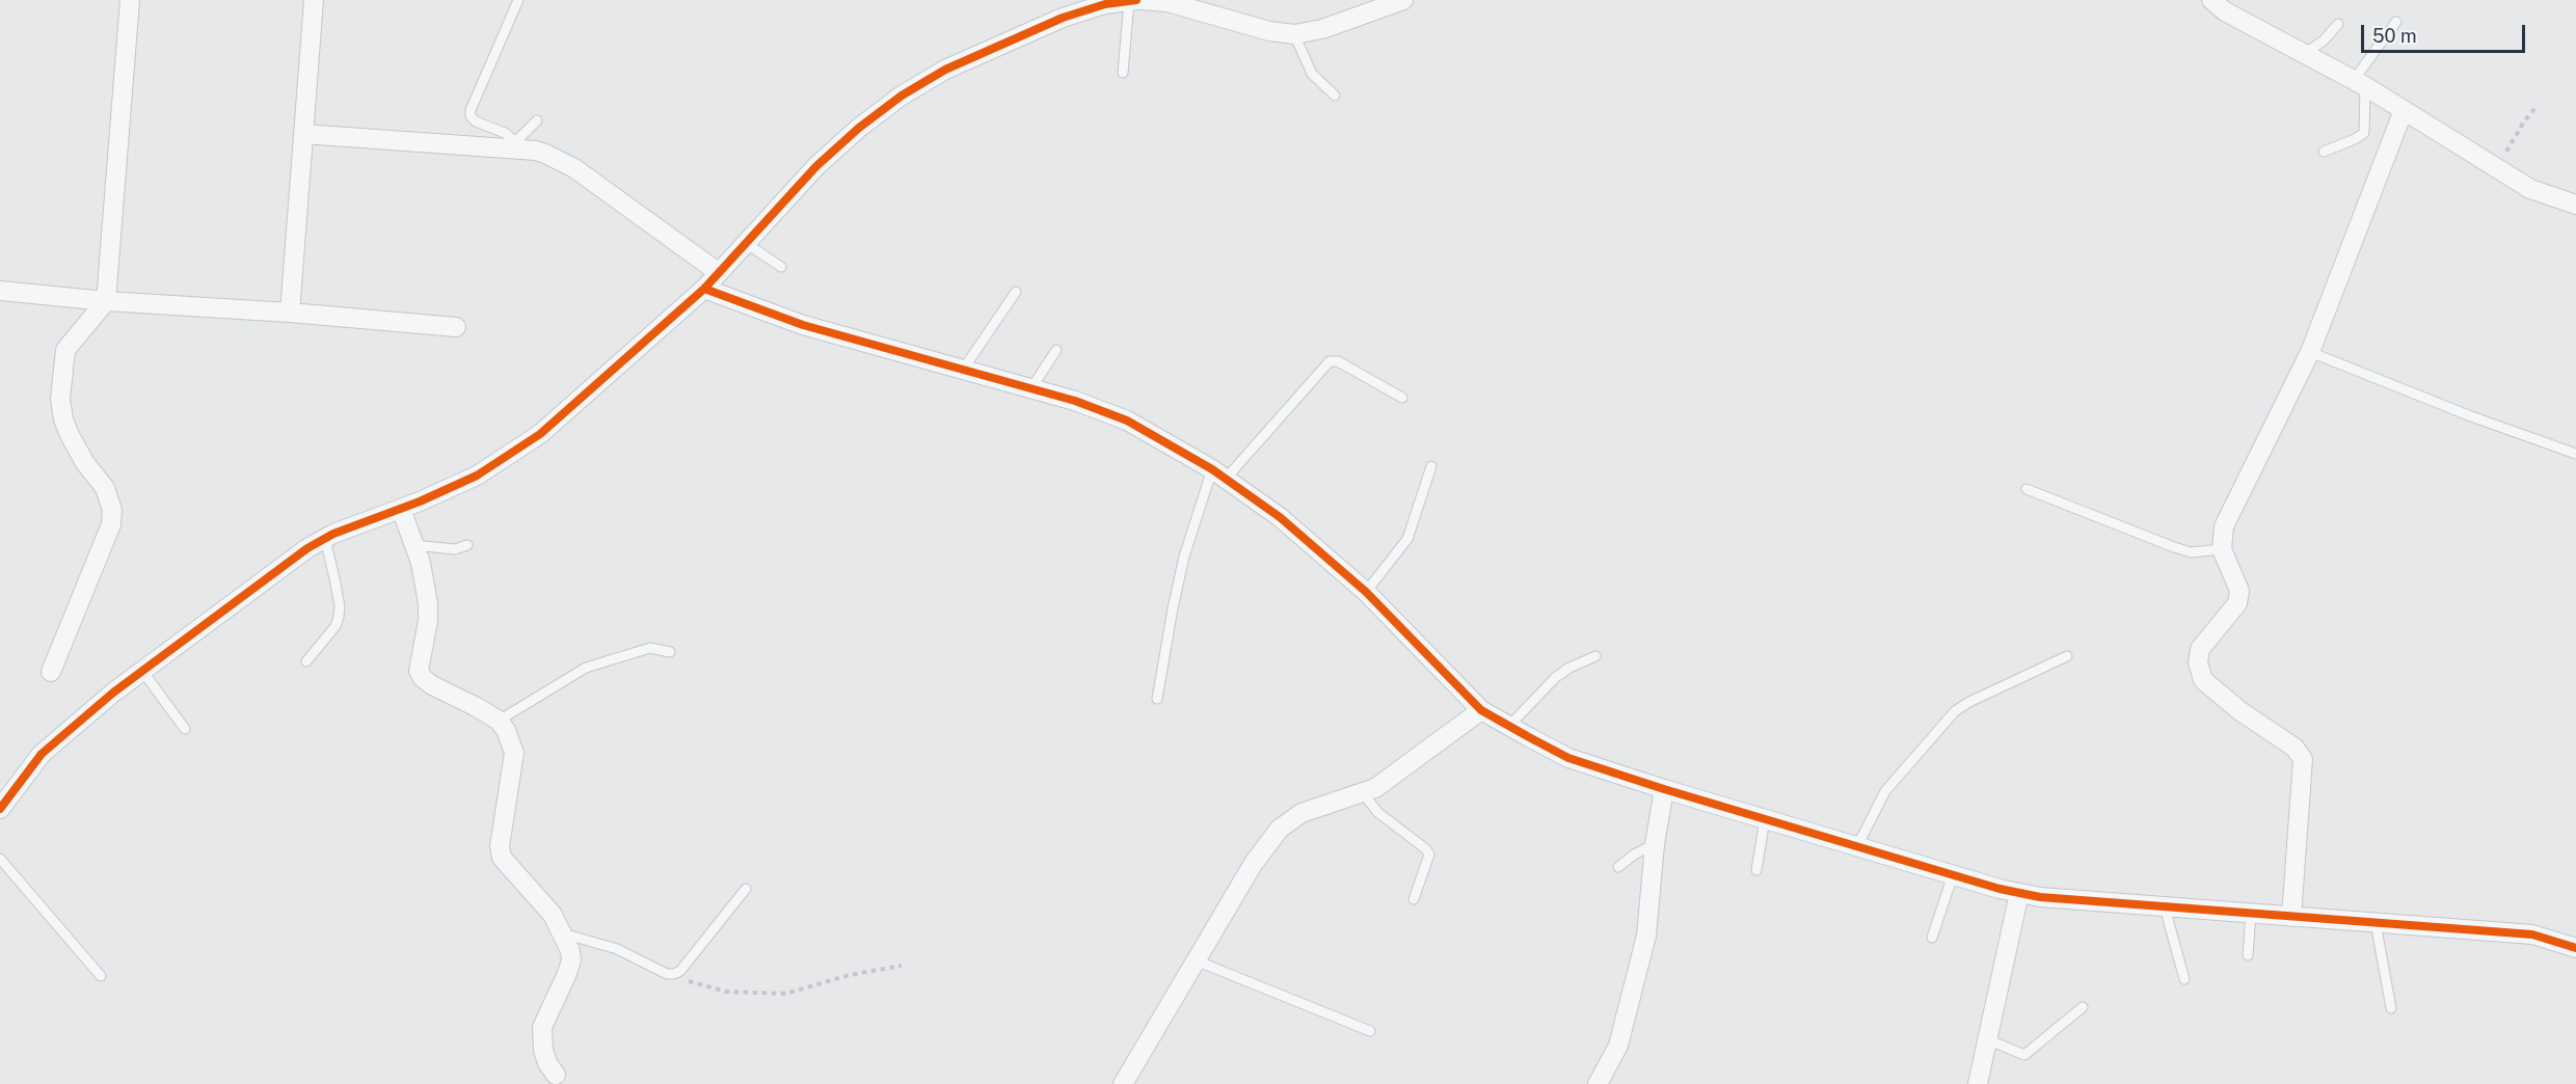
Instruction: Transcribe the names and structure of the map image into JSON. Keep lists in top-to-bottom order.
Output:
{
  "scale_bar": "50 m"
}
